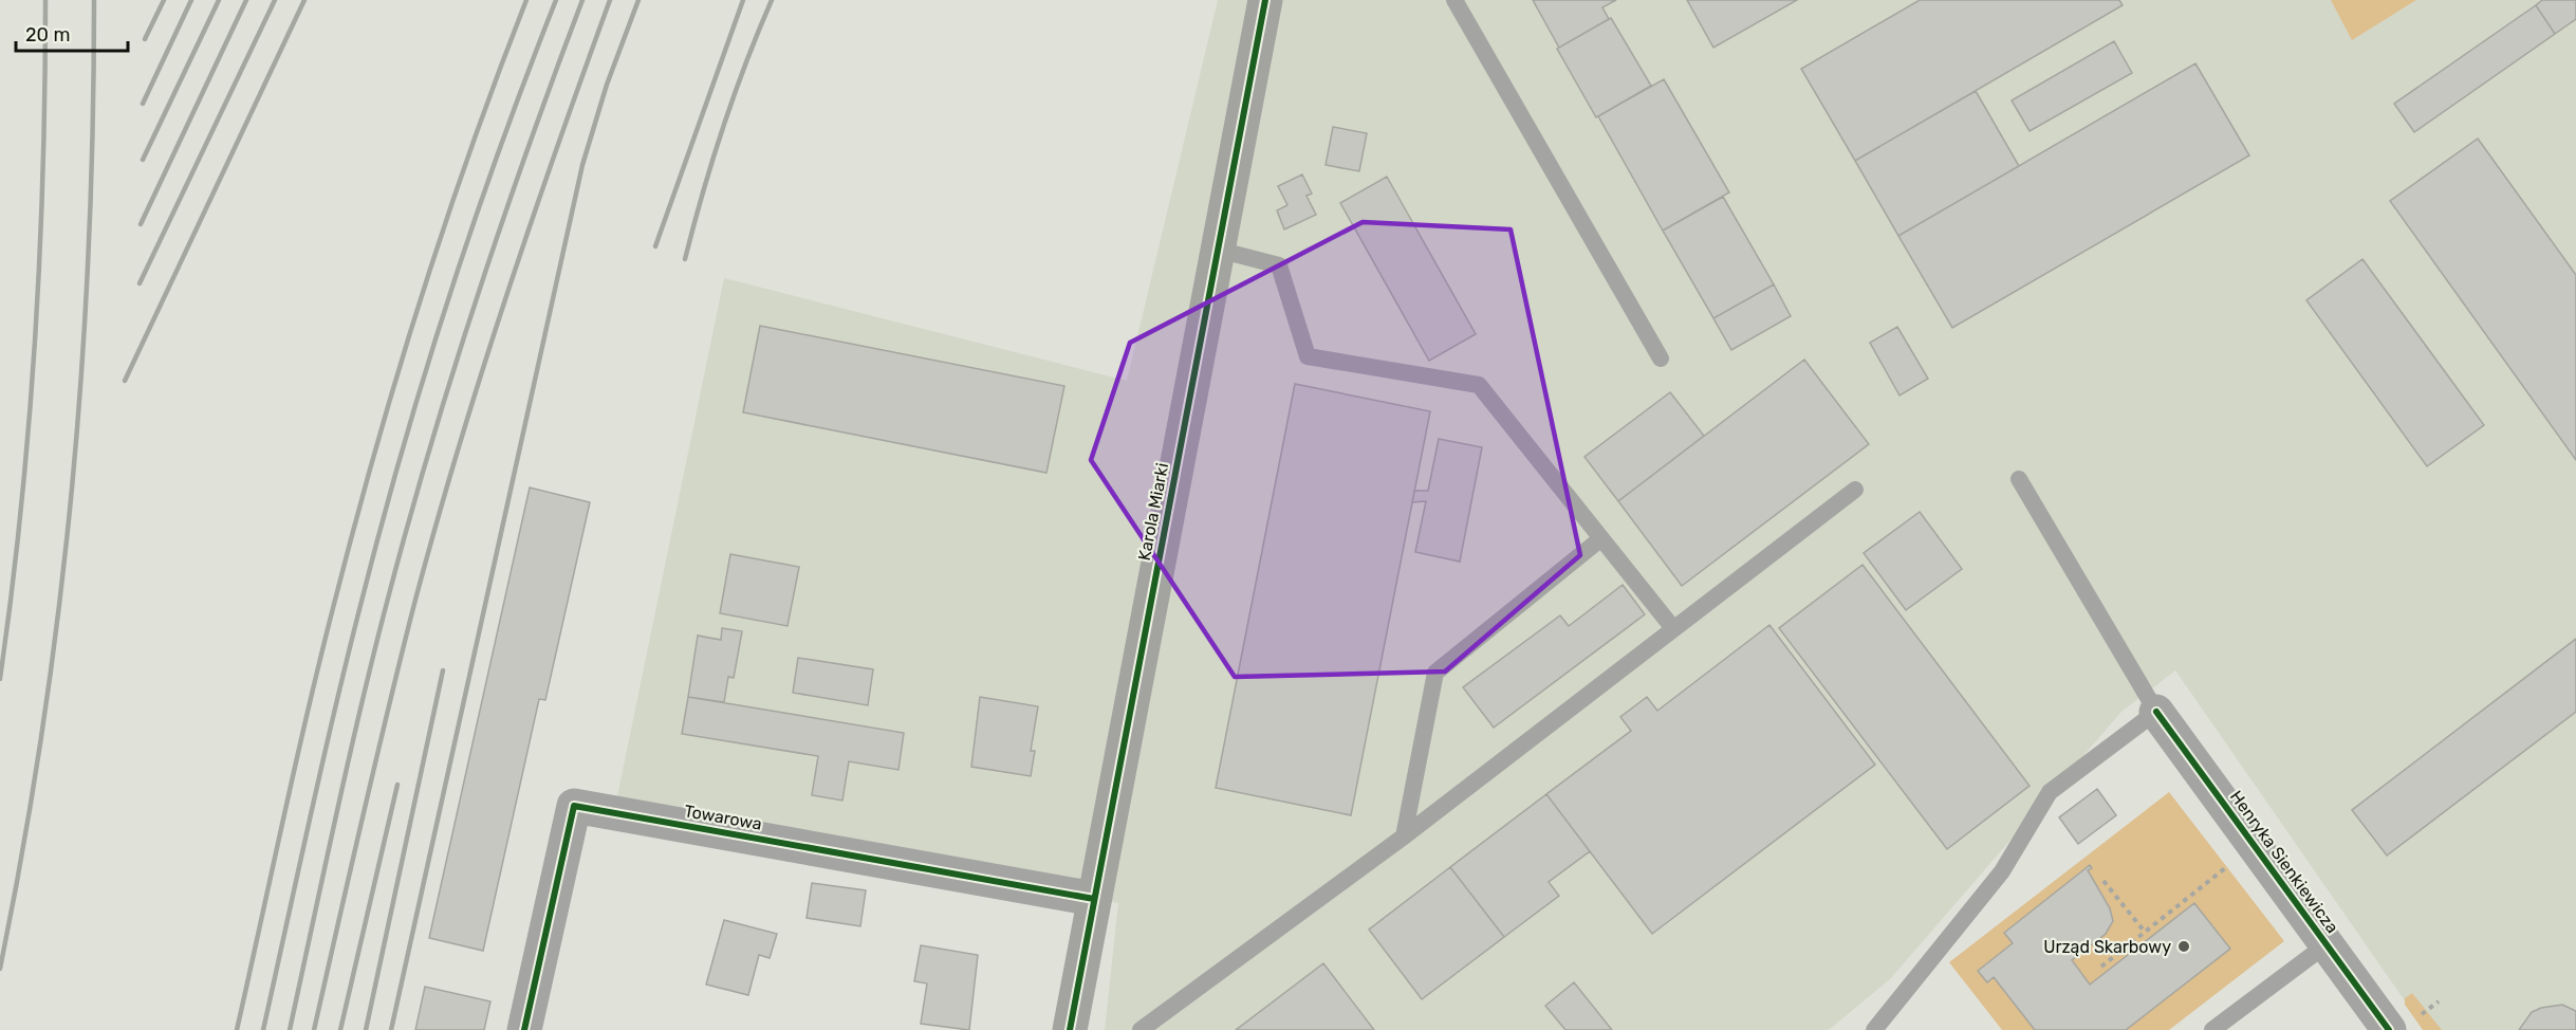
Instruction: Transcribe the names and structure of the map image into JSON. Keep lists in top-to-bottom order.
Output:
{
  "streets": {
    "street": ["Karola Miarki", "Towarowa", "Henryka Sienkiewicza"]
  },
  "crossings": [
    ["Karola Miarki", "Towarowa"]
  ],
  "places": ["Urząd Skarbowy"],
  "scale_bar": "20 m"
}
